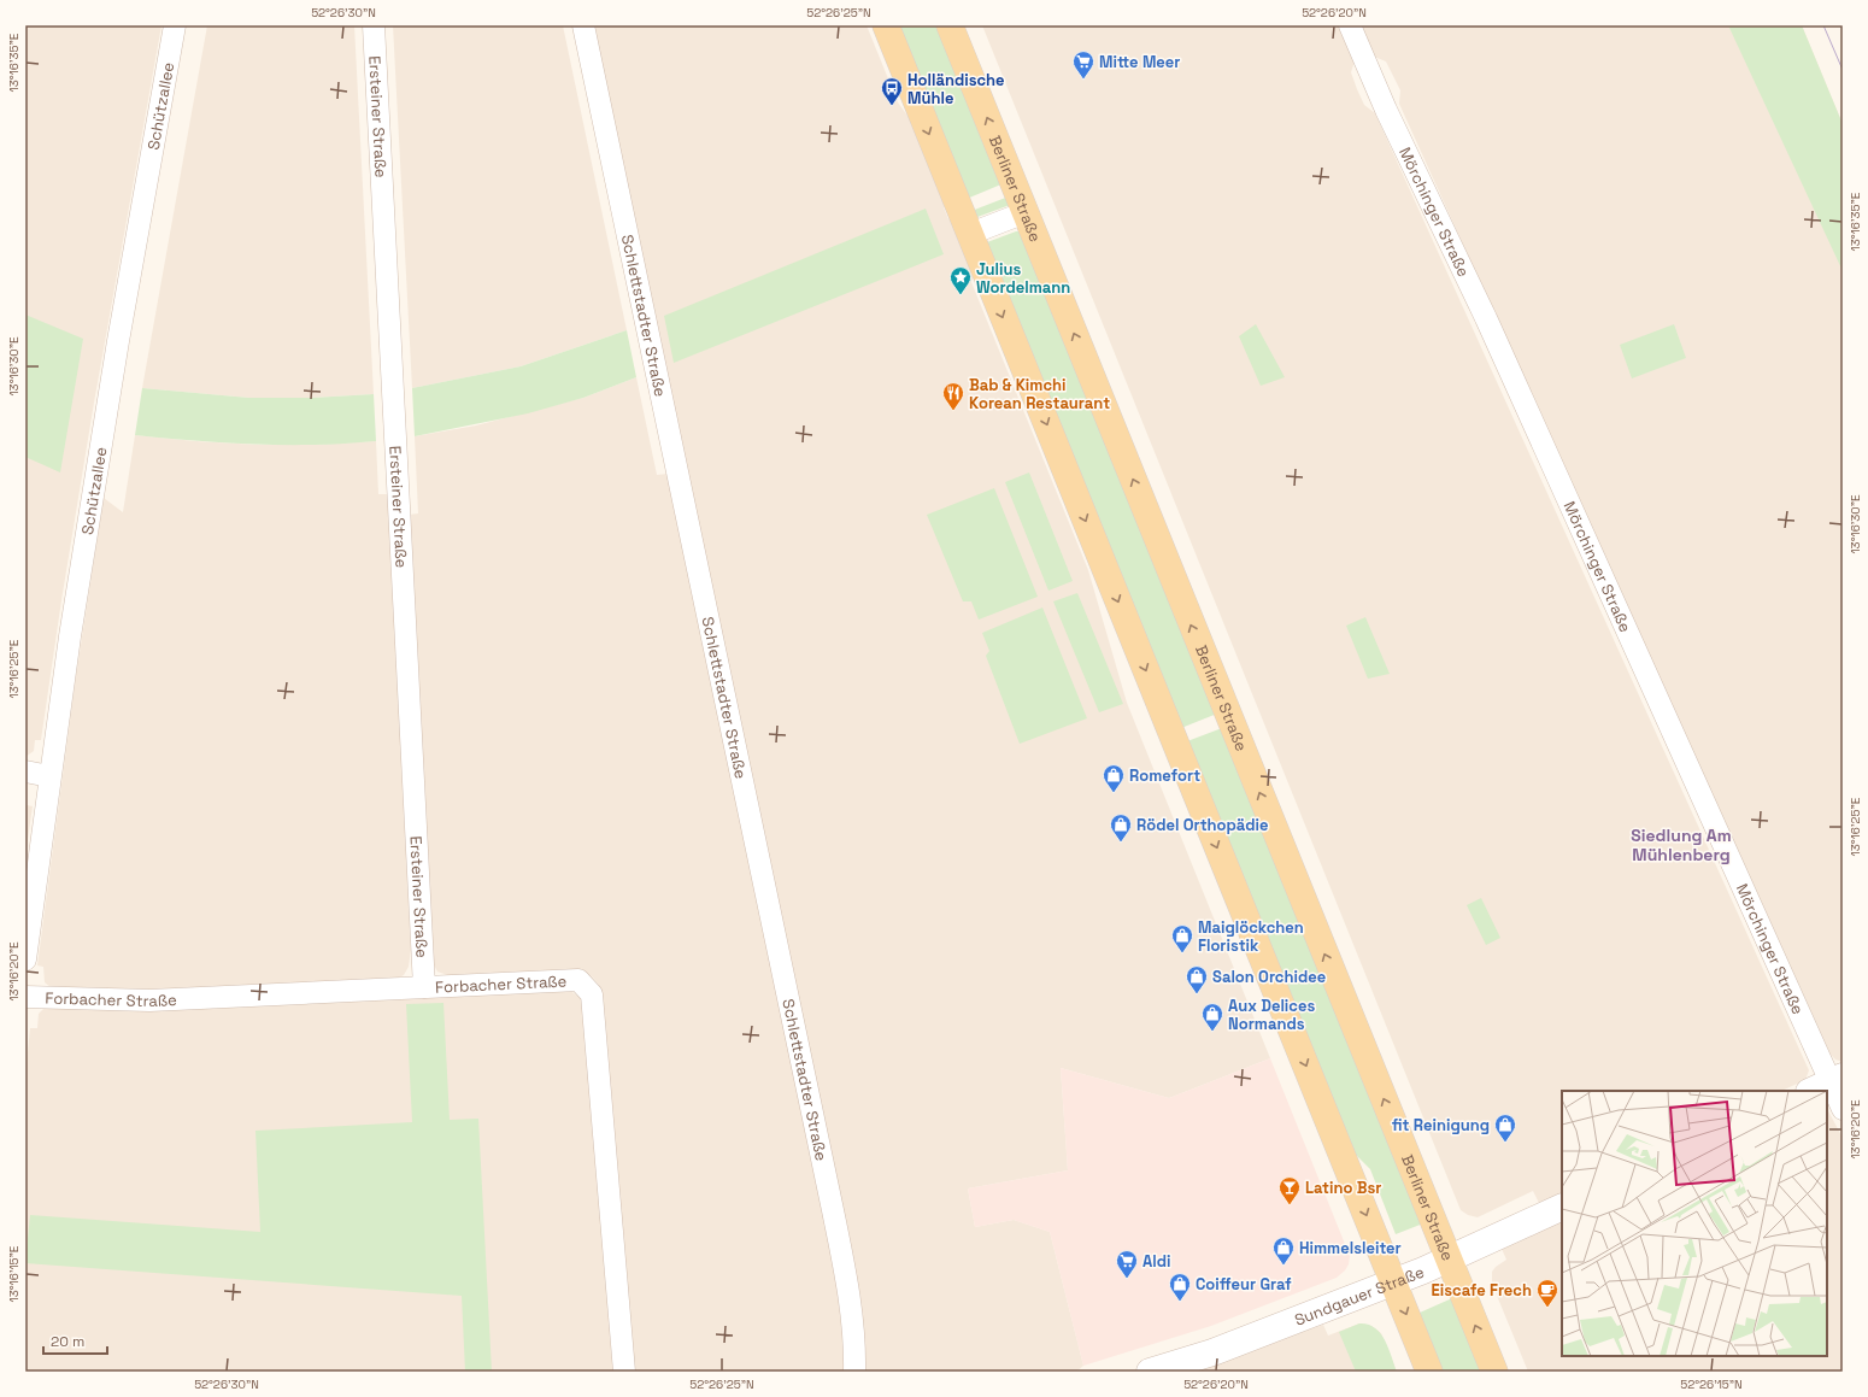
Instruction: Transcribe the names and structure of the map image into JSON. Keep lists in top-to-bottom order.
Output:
{
  "streets": {
    "main road": ["Berliner Straße"],
    "street": [
      "Schützallee",
      "Ersteiner Straße",
      "Mörchinger Straße",
      "Schlettstadter Straße",
      "Forbacher Straße",
      "Sundgauer Straße"
    ]
  },
  "crossings": [
    ["Ersteiner Straße", "Forbacher Straße"],
    ["Berliner Straße", "Sundgauer Straße"]
  ],
  "districts": ["Siedlung Am Mühlenberg"],
  "places": {
    "supermarket": ["Mitte Meer", "Aldi"],
    "bus stop": ["Holländische Mühle"],
    "place": ["Julius Wordelmann"],
    "restaurant": ["Bab & Kimchi Korean Restaurant"],
    "shop": [
      "Romefort",
      "Rödel Orthopädie",
      "Maiglöckchen Floristik",
      "Salon Orchidee",
      "Aux Delices Normands",
      "fit Reinigung",
      "Himmelsleiter",
      "Coiffeur Graf"
    ],
    "bar": ["Latino Bsr"],
    "cafe": ["Eiscafe Frech"]
  },
  "scale_bar": "20 m",
  "coordinates": [
    "52°26'30\"N",
    "52°26'25\"N",
    "52°26'20\"N",
    "13°16'35\"E",
    "13°16'30\"E",
    "13°16'25\"E",
    "13°16'20\"E",
    "13°16'15\"E",
    "52°26'15\"N"
  ]
}
